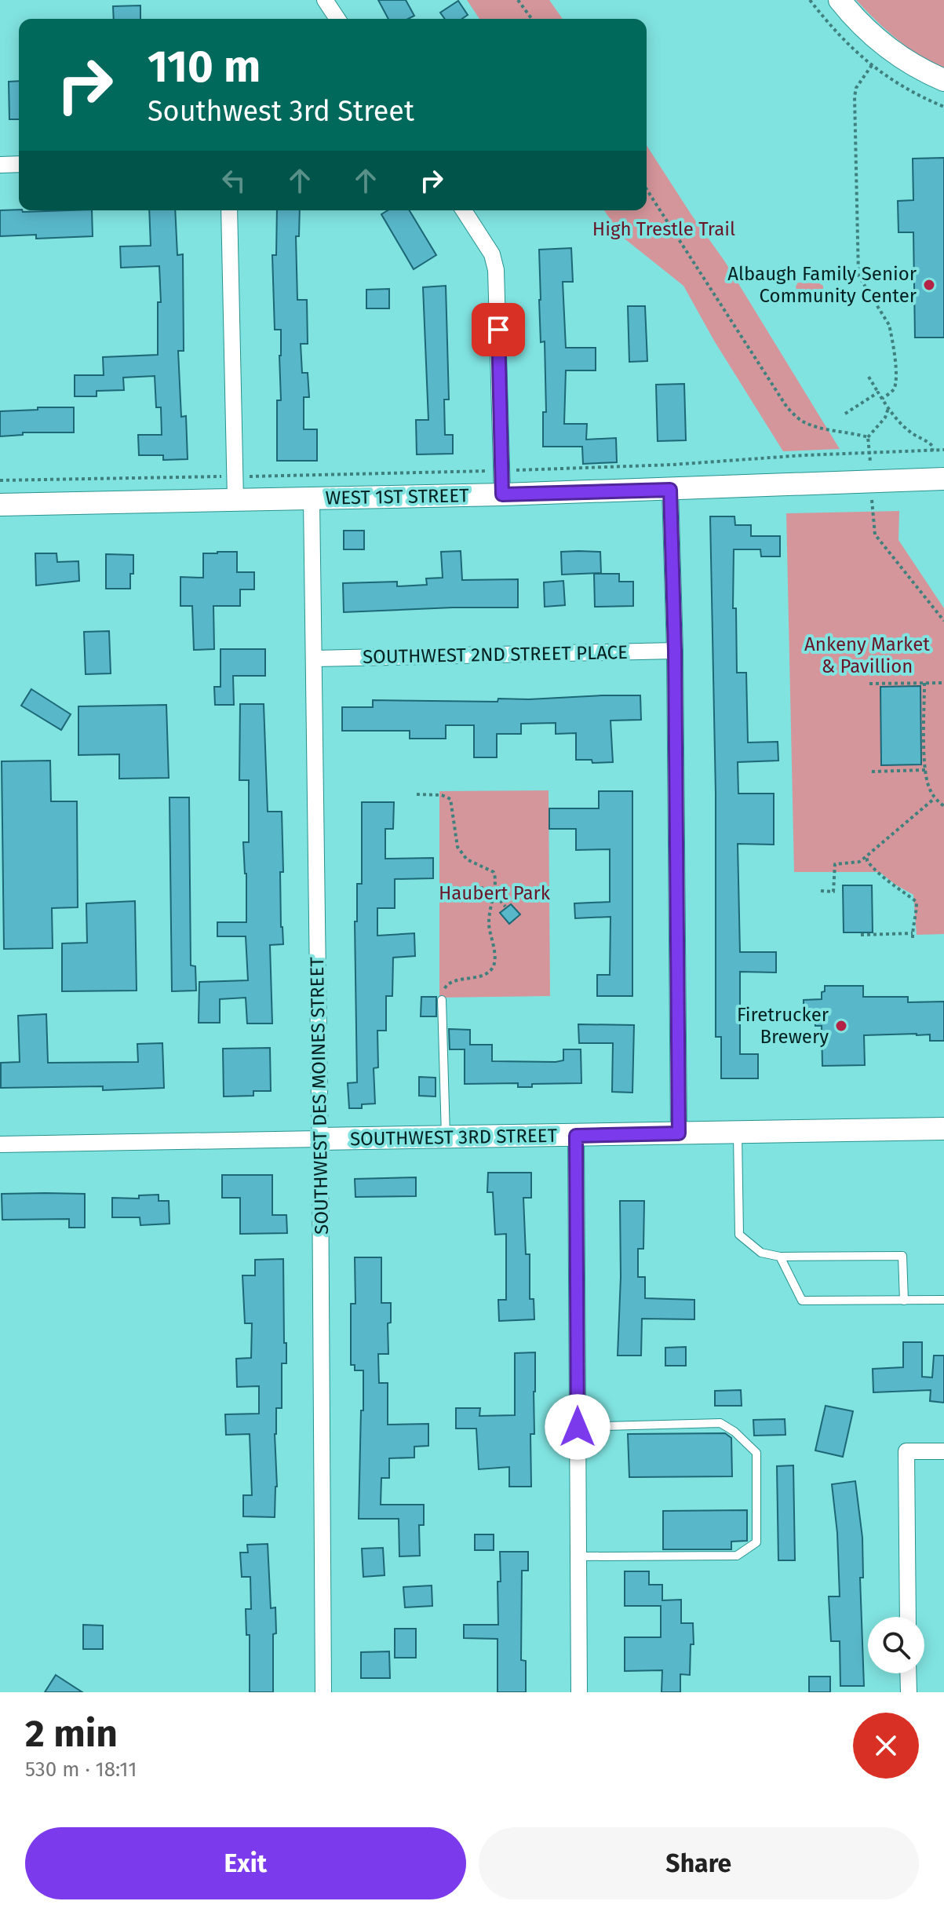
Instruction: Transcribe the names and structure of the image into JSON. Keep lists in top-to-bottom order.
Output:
{
  "streets": {
    "main road": ["WEST 1ST STREET", "SOUTHWEST 3RD STREET"],
    "street": ["SOUTHWEST 2ND STREET PLACE", "SOUTHWEST DES MOINES STREET"]
  },
  "crossings": [
    ["WEST 1ST STREET", "SOUTHWEST DES MOINES STREET"],
    ["SOUTHWEST 2ND STREET PLACE", "SOUTHWEST DES MOINES STREET"],
    ["SOUTHWEST DES MOINES STREET", "SOUTHWEST 3RD STREET"]
  ],
  "parks": ["High Trestle Trail", "Ankeny Market & Pavillion", "Haubert Park"],
  "places": ["Albaugh Family Senior Community Center", "Firetrucker Brewery"],
  "page": {
    "turn": ["110 m", "Southwest 3rd Street"],
    "heading": ["2 min", "530 m · 18:11"],
    "buttons": ["Exit", "Share"]
  }
}
